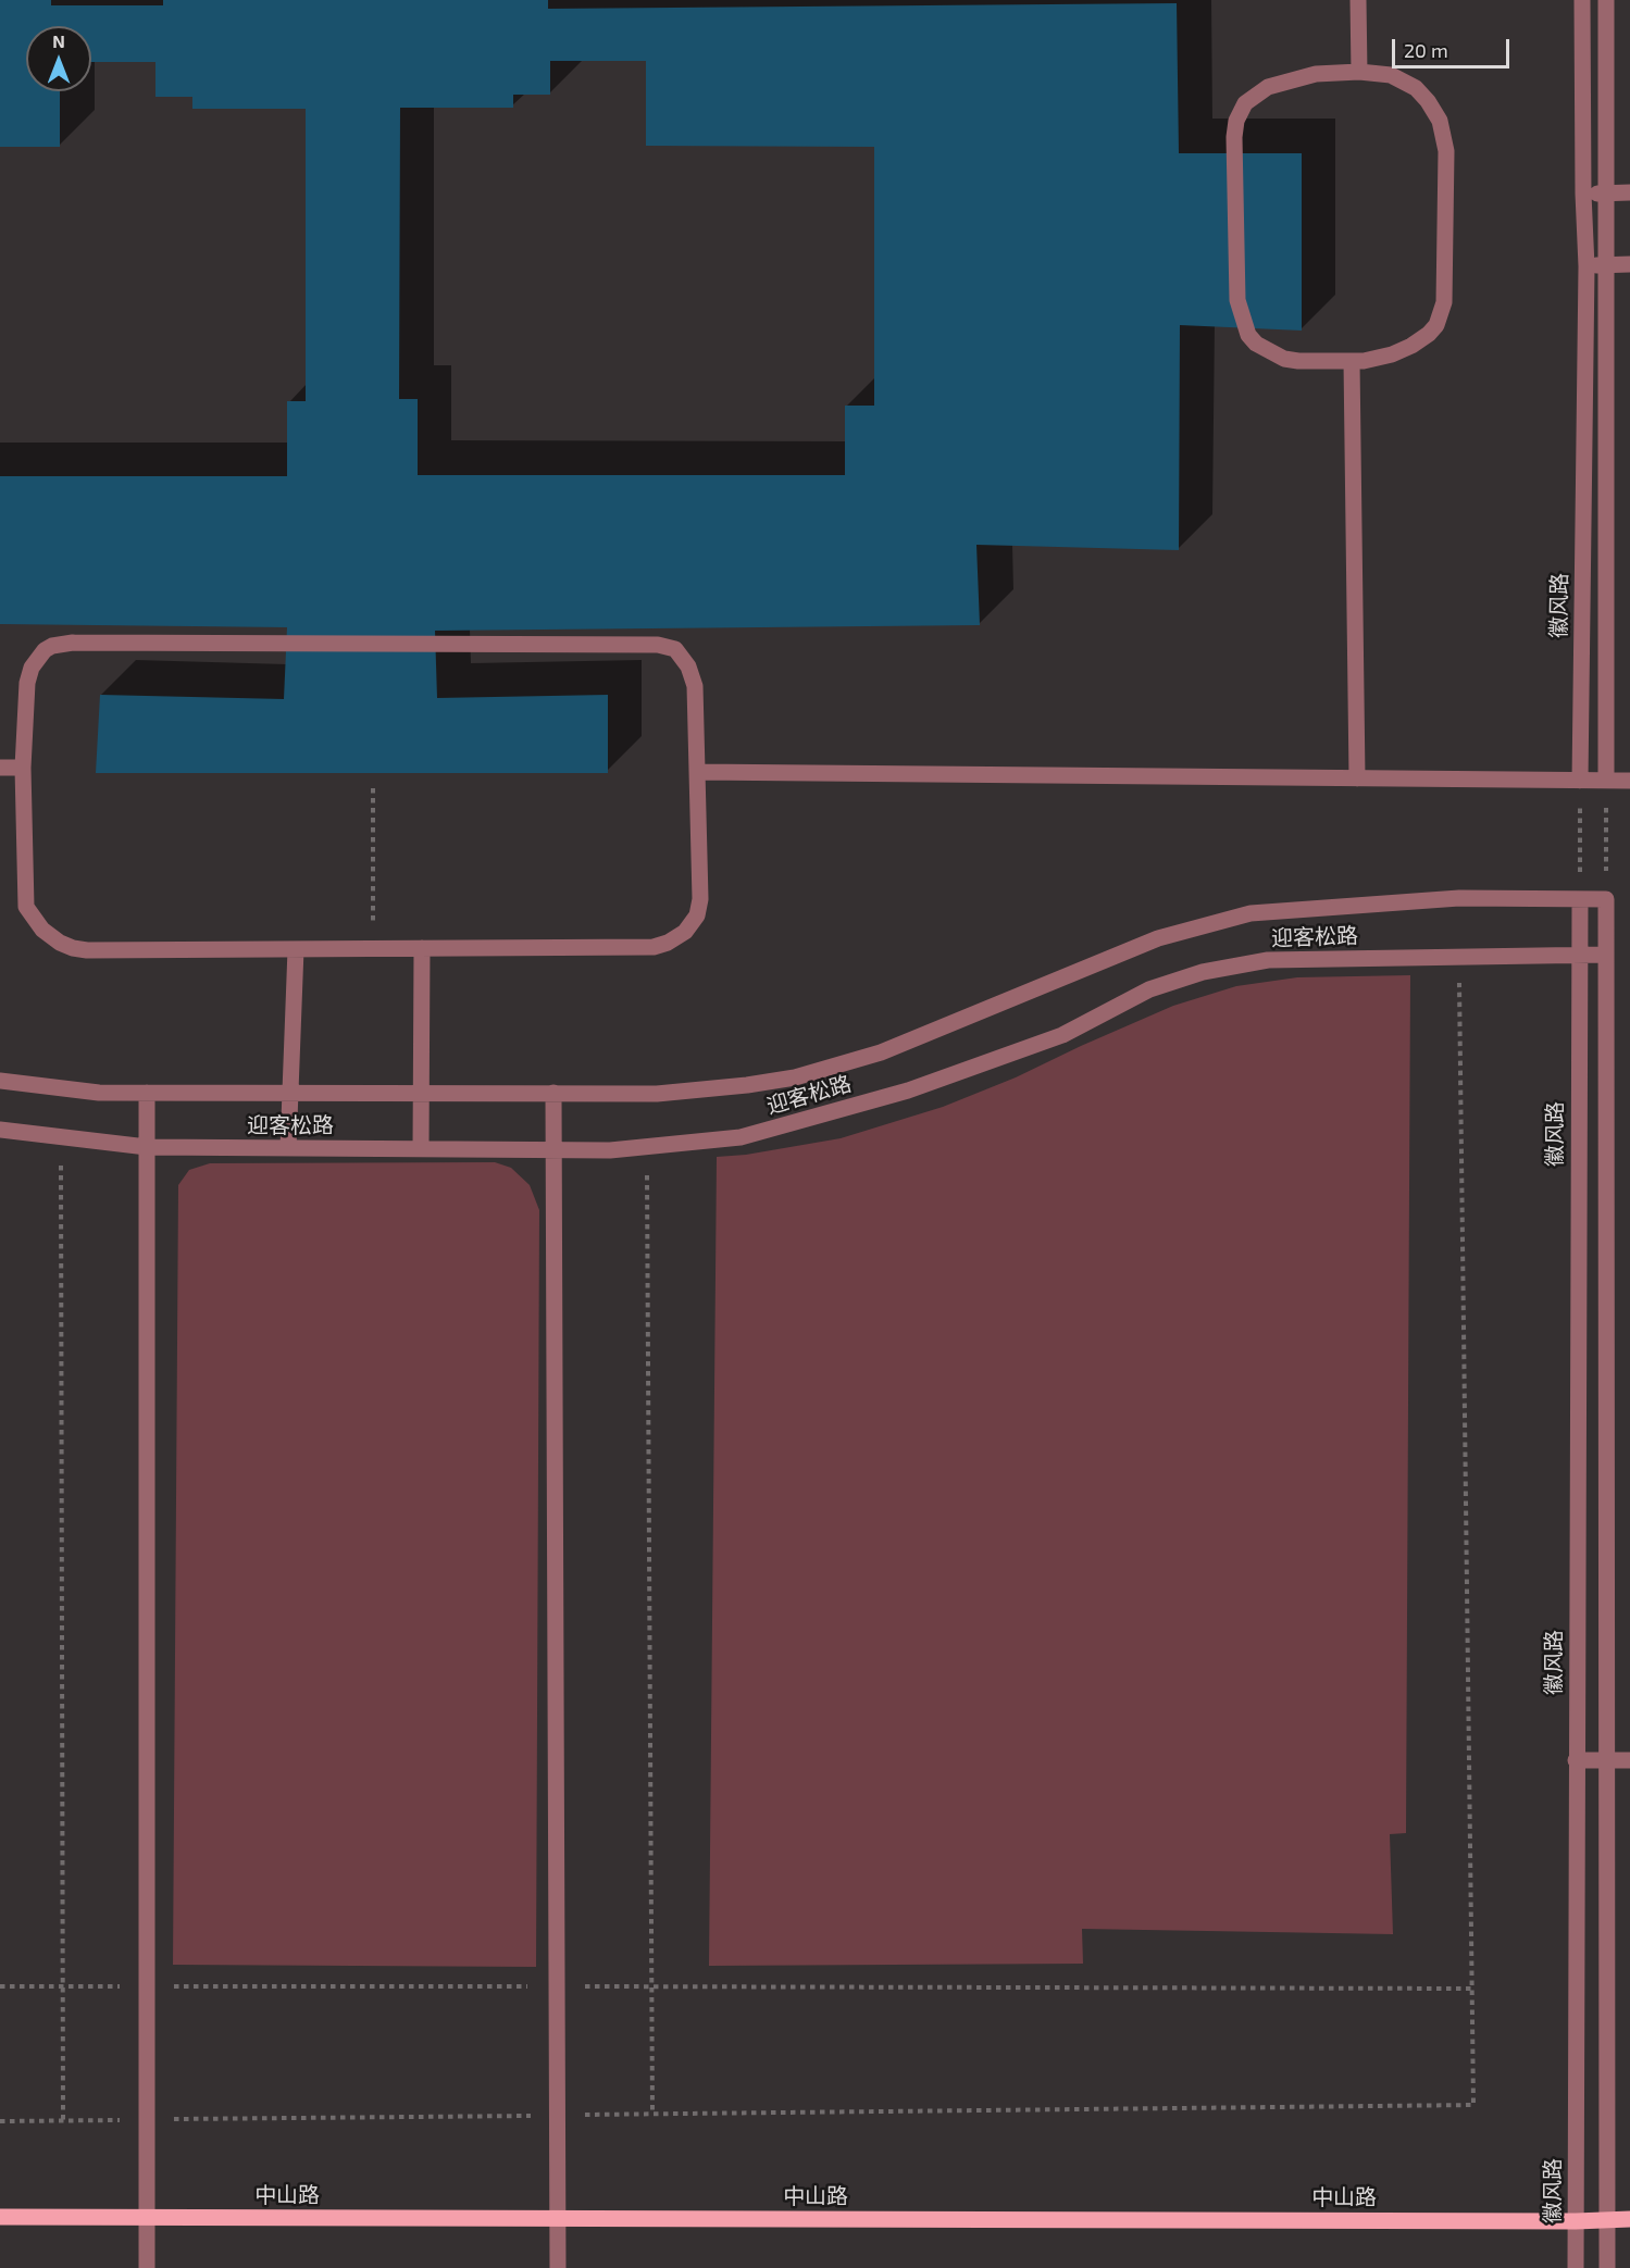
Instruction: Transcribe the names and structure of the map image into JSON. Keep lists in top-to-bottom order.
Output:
{
  "streets": {
    "main road": ["中山路"],
    "street": ["徽风路", "迎客松路"]
  },
  "crossings": [
    ["徽风路", "迎客松路"],
    ["徽风路", "中山路"]
  ],
  "scale_bar": "20 m",
  "north": "top"
}
